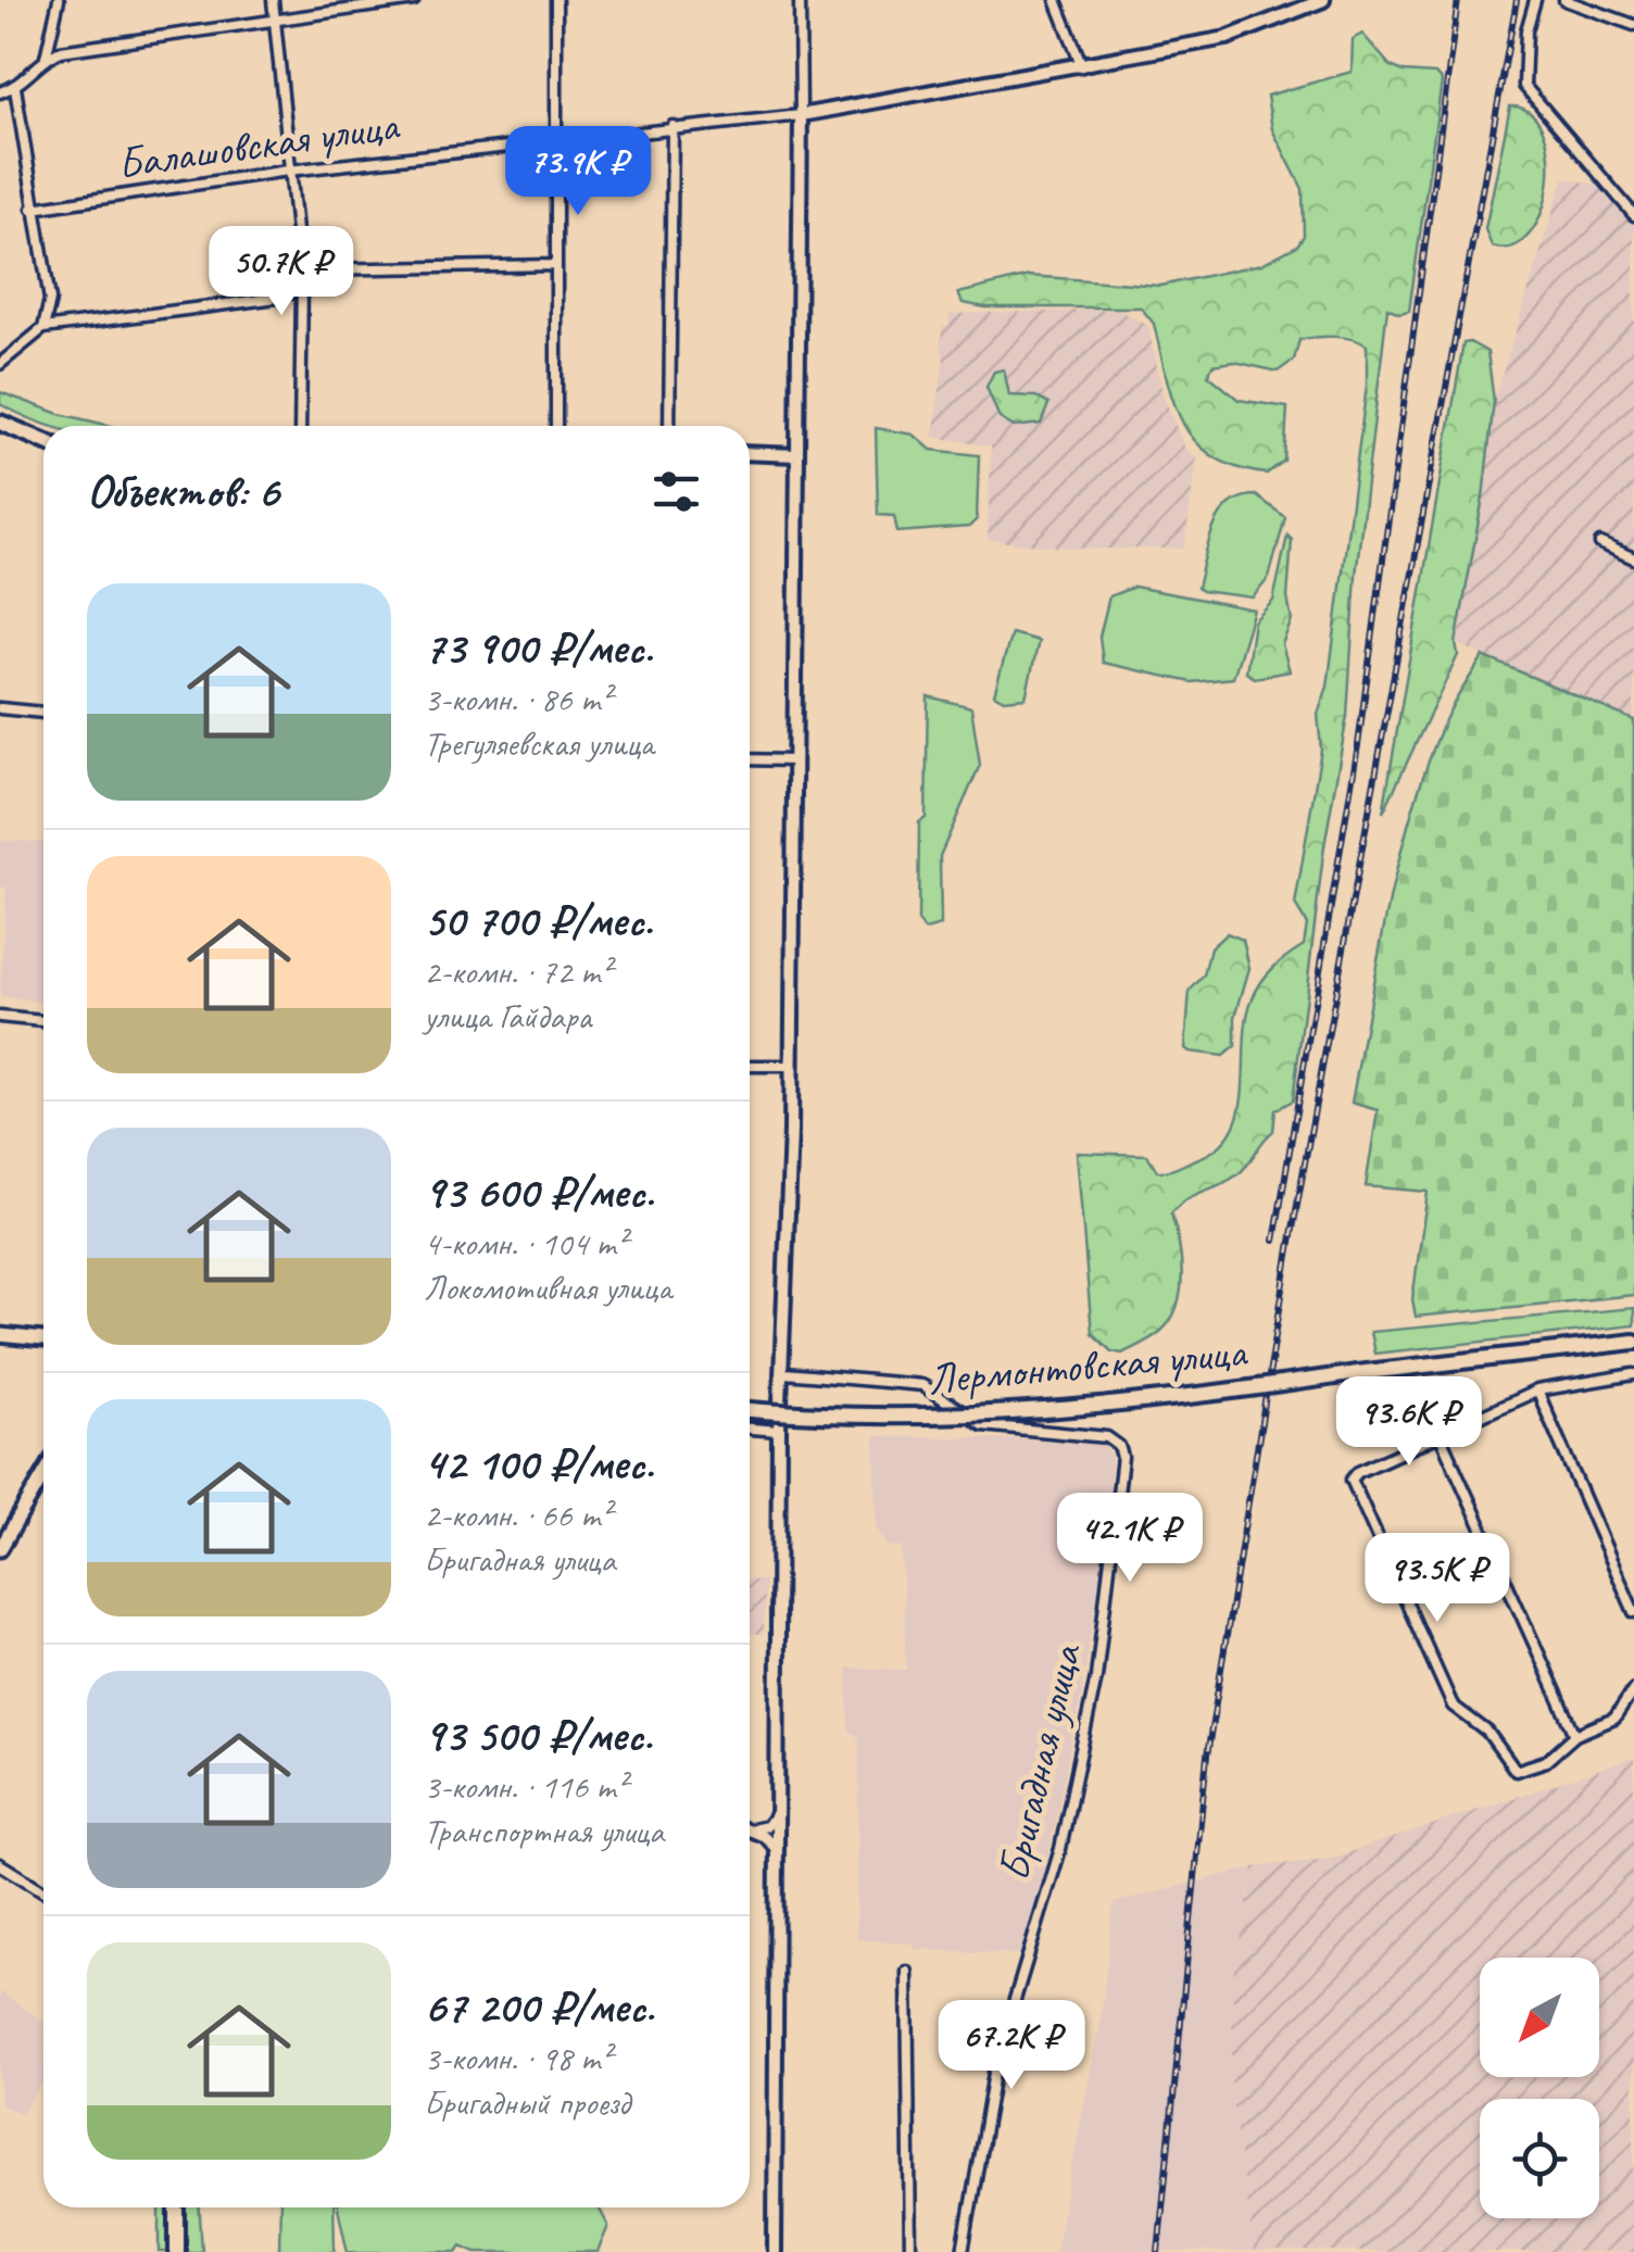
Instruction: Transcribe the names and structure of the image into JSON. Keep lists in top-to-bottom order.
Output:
{
  "streets": {
    "main road": ["Лермонтовская улица"],
    "street": ["Балашовская улица", "Бригадная улица"]
  },
  "north": "bottom left",
  "page": {
    "price": [
      "73.9K ₽",
      "50.7K ₽",
      "93.6K ₽",
      "42.1K ₽",
      "93.5K ₽",
      "67.2K ₽"
    ],
    "heading": "Объектов: 6",
    "list": [
      {
        "name": "73 900 ₽/мес.",
        "note": "3-комн. · 86 m² · Трегуляевская улица"
      },
      {
        "name": "50 700 ₽/мес.",
        "note": "2-комн. · 72 m² · улица Гайдара"
      },
      {
        "name": "93 600 ₽/мес.",
        "note": "4-комн. · 104 m² · Локомотивная улица"
      },
      {
        "name": "42 100 ₽/мес.",
        "note": "2-комн. · 66 m² · Бригадная улица"
      },
      {
        "name": "93 500 ₽/мес.",
        "note": "3-комн. · 116 m² · Транспортная улица"
      },
      {
        "name": "67 200 ₽/мес.",
        "note": "3-комн. · 98 m² · Бригадный проезд"
      }
    ]
  }
}
